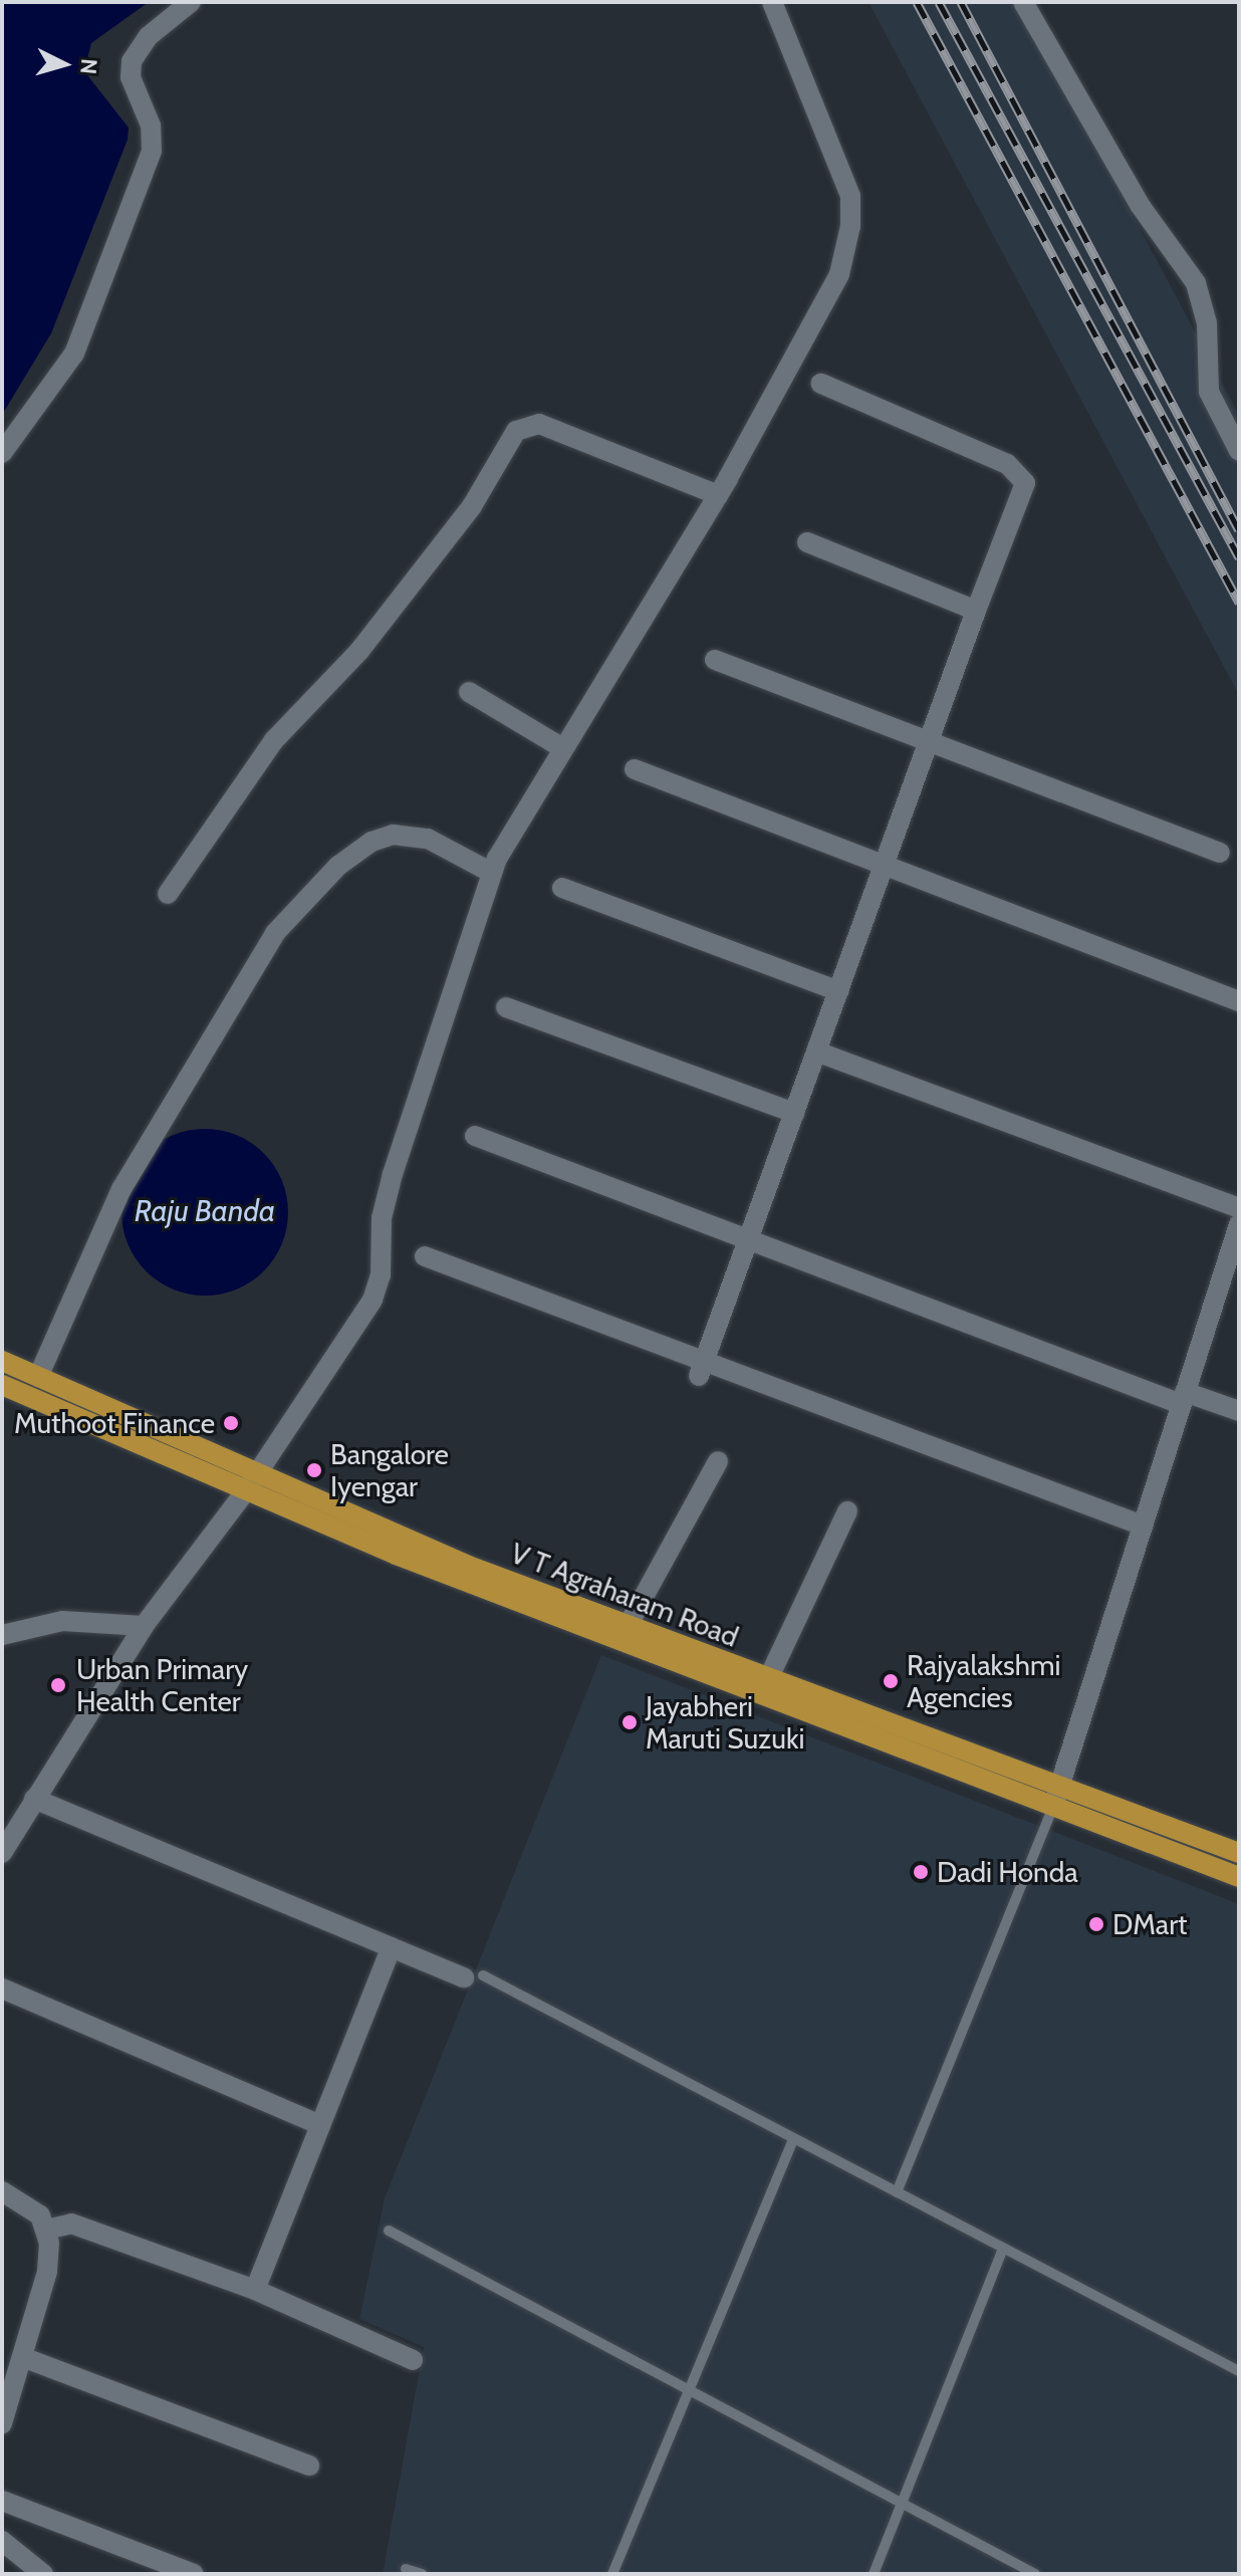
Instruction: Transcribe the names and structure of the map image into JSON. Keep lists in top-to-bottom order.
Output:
{
  "streets": {
    "main road": ["V T Agraharam Road"]
  },
  "water": ["Raju Banda"],
  "places": [
    "Muthoot Finance",
    "Bangalore Iyengar",
    "Rajyalakshmi Agencies",
    "Urban Primary Health Center",
    "Jayabheri Maruti Suzuki",
    "Dadi Honda",
    "DMart"
  ],
  "north": "right"
}
